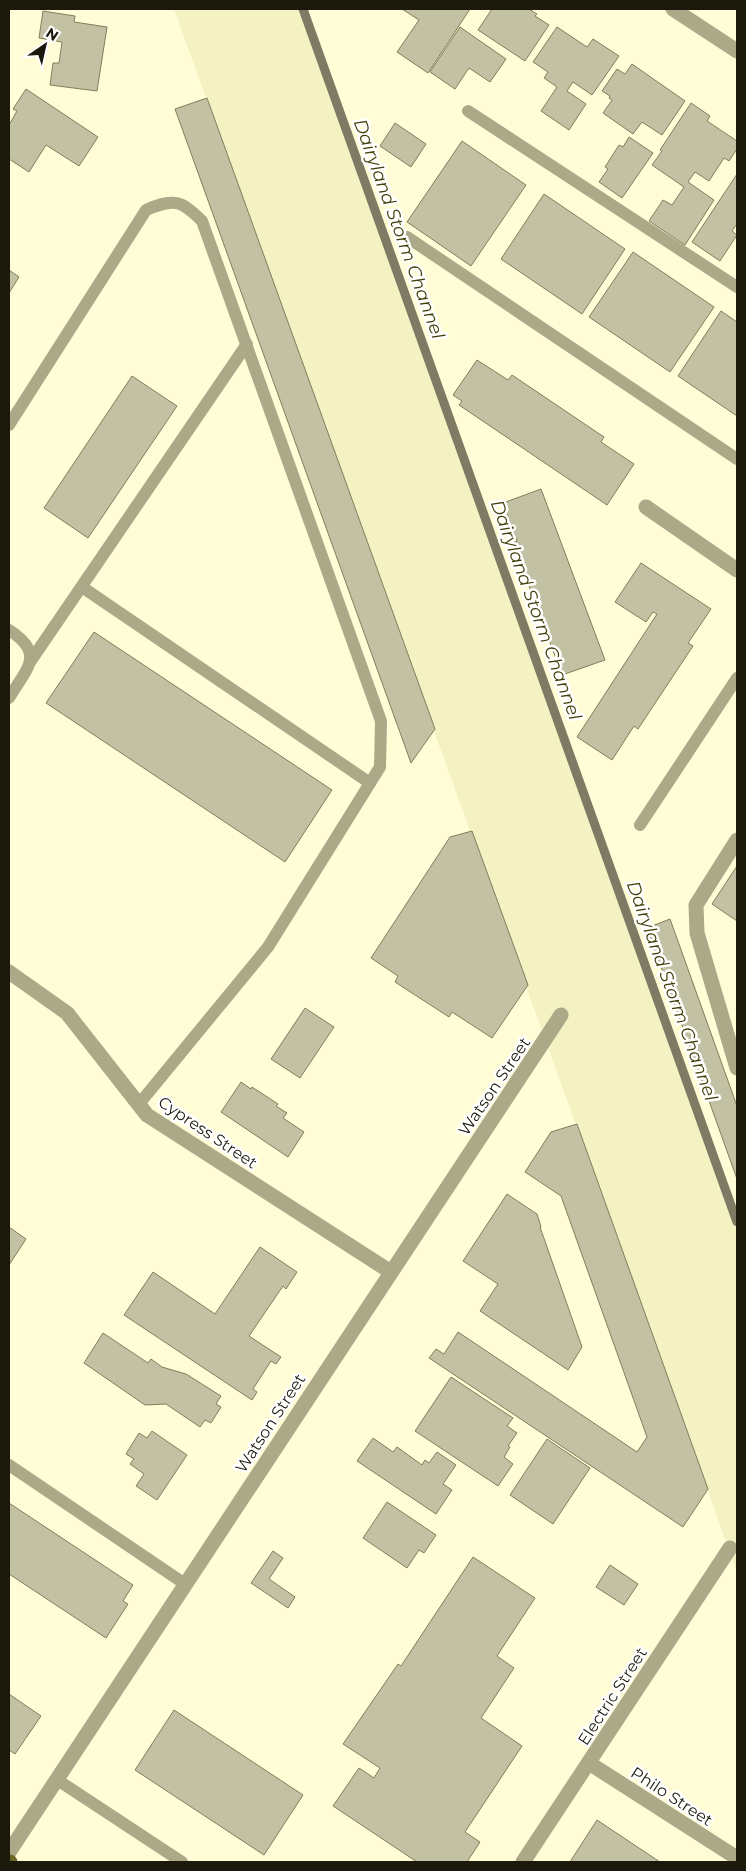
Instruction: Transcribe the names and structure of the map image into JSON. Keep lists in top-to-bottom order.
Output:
{
  "streets": {
    "street": [
      "Watson Street",
      "Cypress Street",
      "Electric Street",
      "Philo Street"
    ]
  },
  "crossings": [
    ["Watson Street", "Cypress Street"],
    ["Electric Street", "Philo Street"]
  ],
  "water": ["Dairyland Storm Channel"],
  "north": "top right"
}
